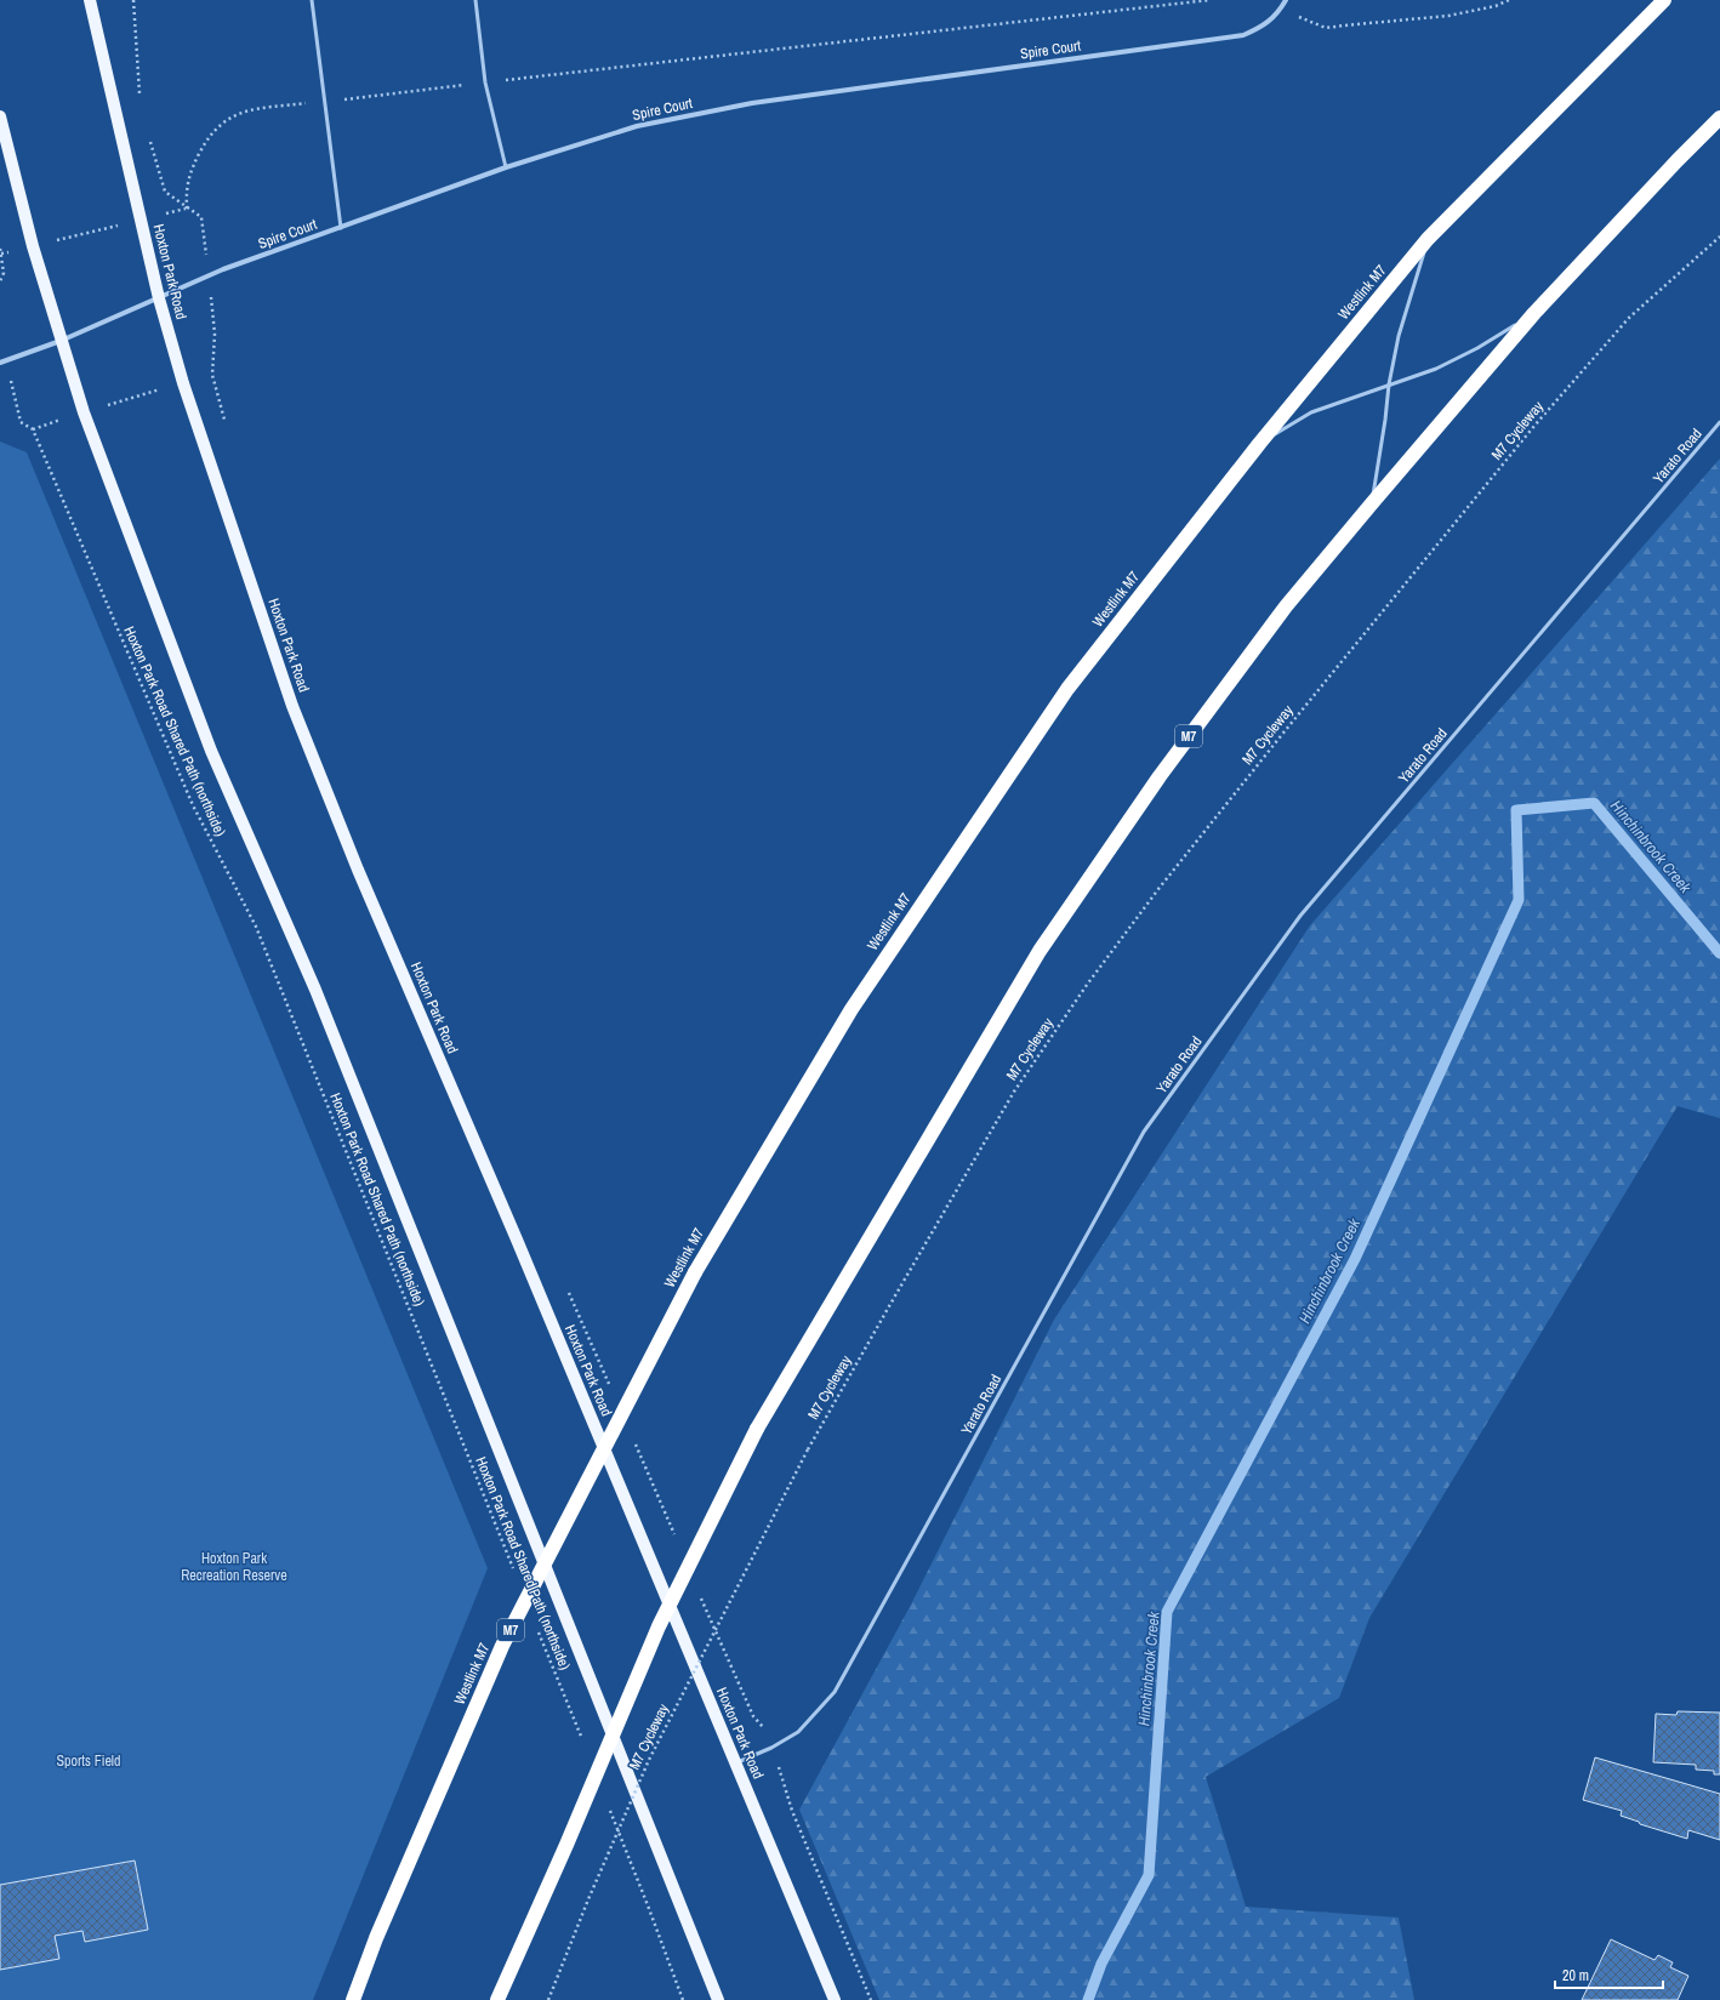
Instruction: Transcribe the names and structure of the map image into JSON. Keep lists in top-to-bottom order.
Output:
{
  "streets": {
    "highway": ["Westlink M7", "M7"],
    "main road": ["Hoxton Park Road"],
    "street": ["Spire Court"],
    "lane": ["Yarato Road"],
    "path": ["M7 Cycleway", "Hoxton Park Road Shared Path (northside)"]
  },
  "crossings": [
    ["Spire Court", "Hoxton Park Road"],
    ["Hoxton Park Road", "Yarato Road"]
  ],
  "water": ["Hinchinbrook Creek"],
  "parks": ["Hoxton Park Recreation Reserve", "Sports Field"],
  "scale_bar": "20 m"
}
